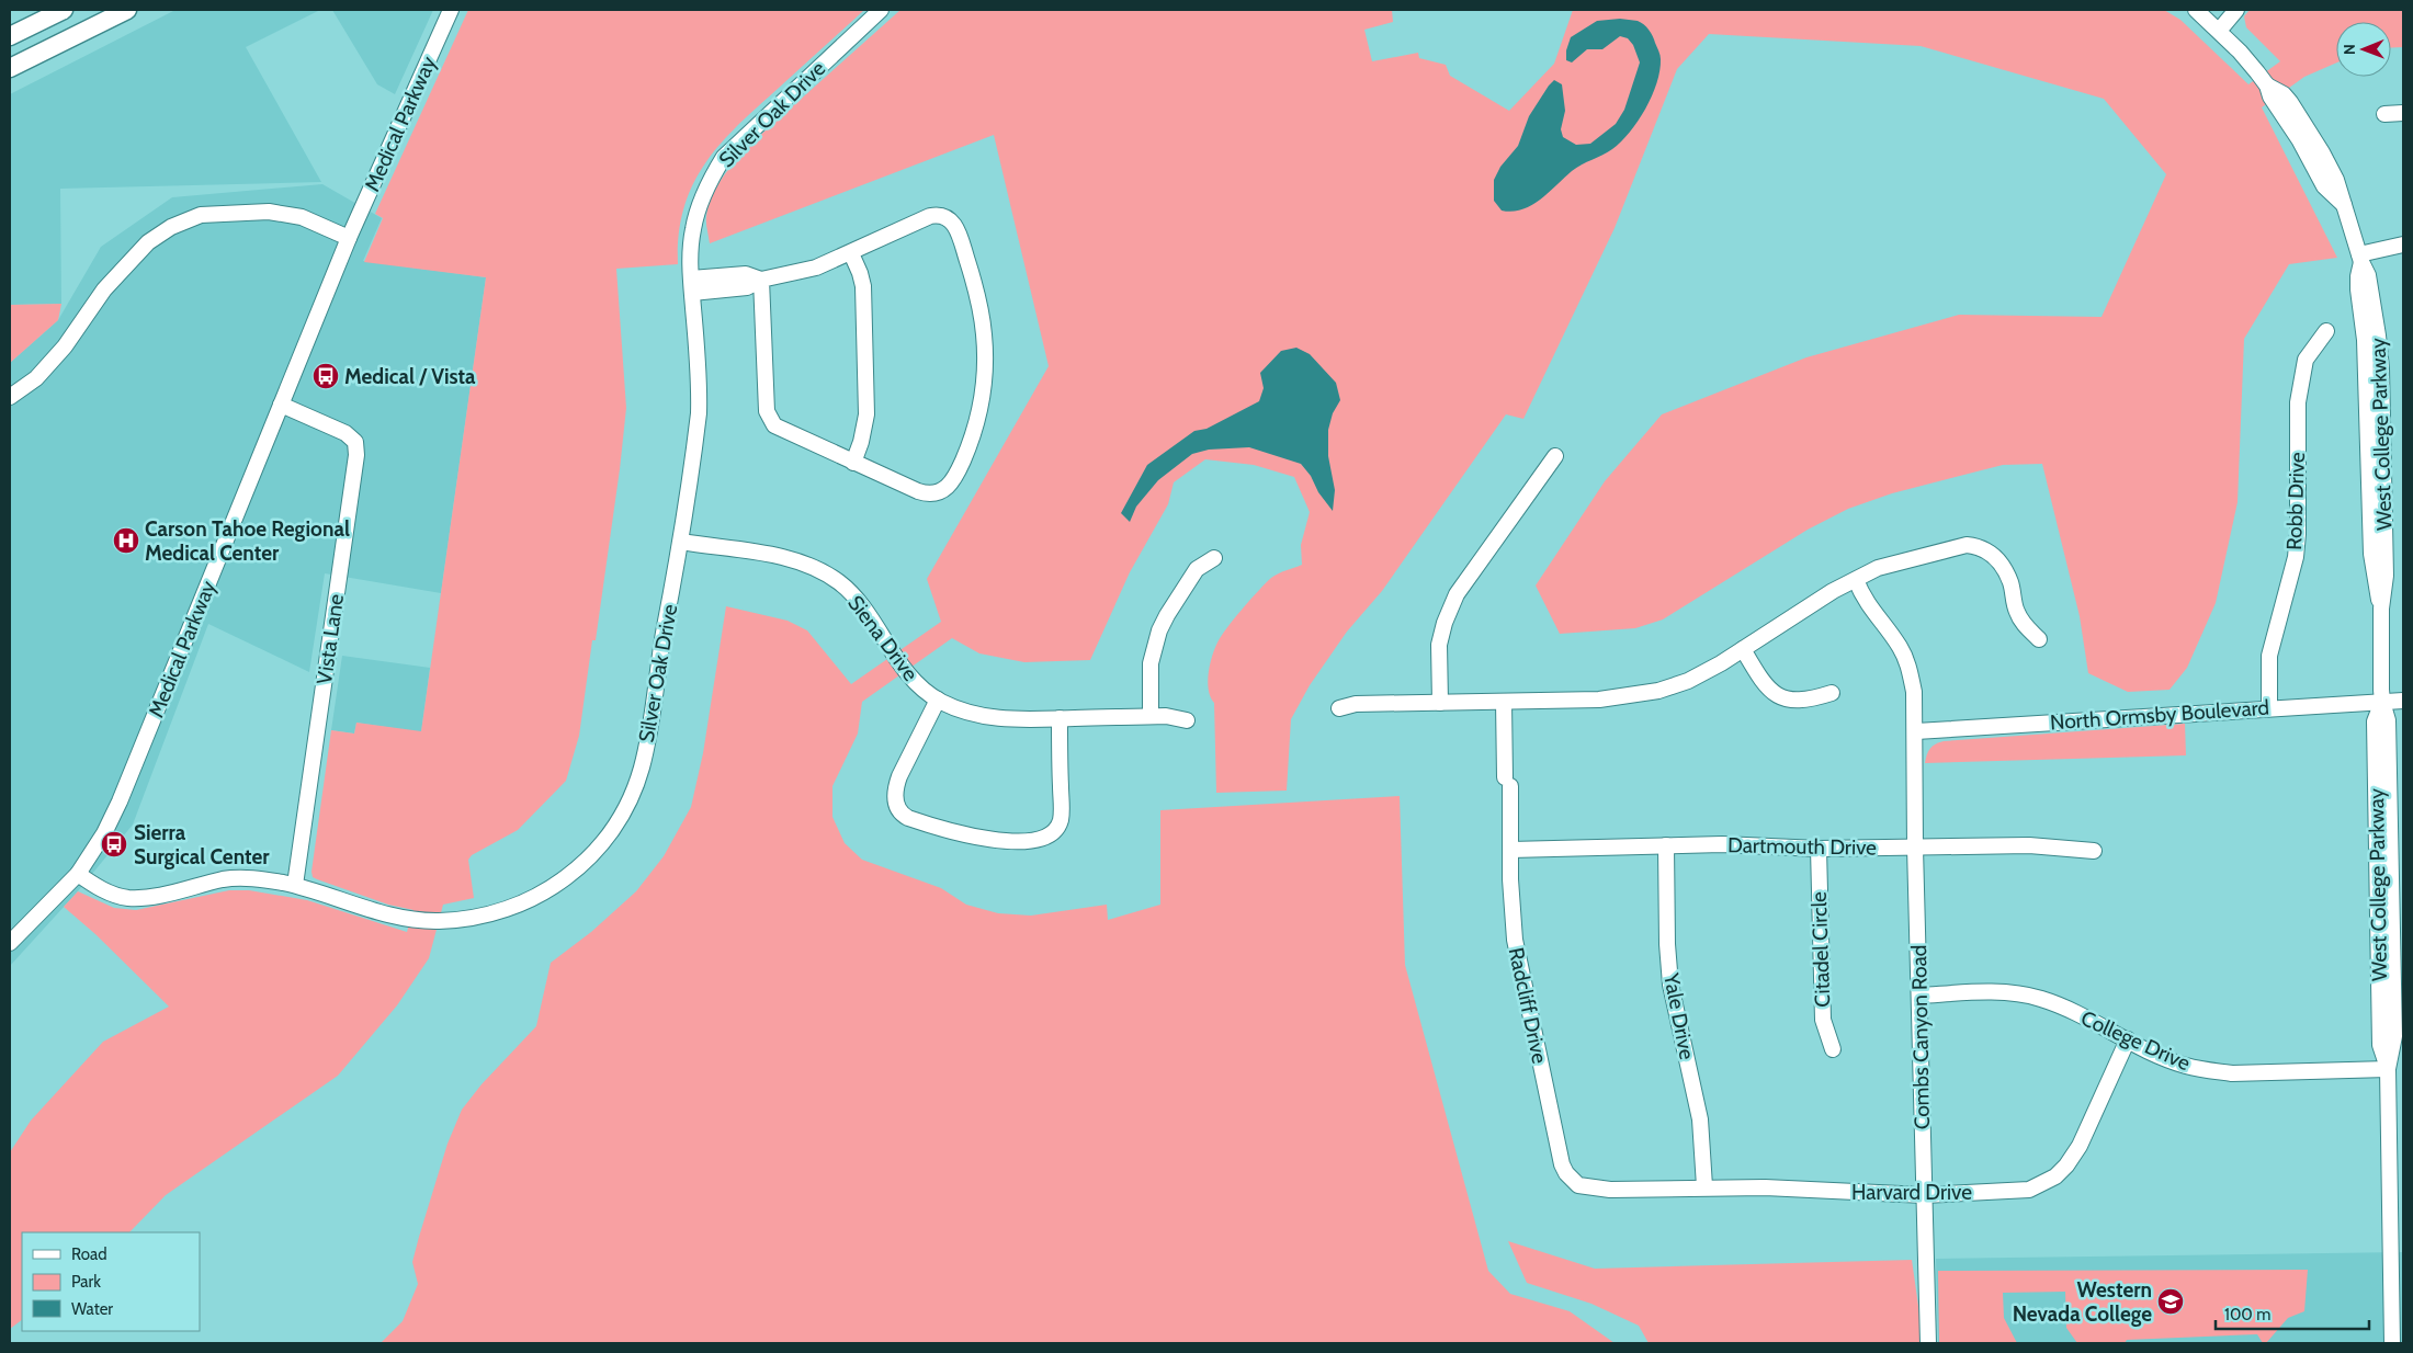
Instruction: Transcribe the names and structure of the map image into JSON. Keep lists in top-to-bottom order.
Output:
{
  "streets": {
    "street": [
      "Silver Oak Drive",
      "Medical Parkway",
      "West College Parkway",
      "Robb Drive",
      "Siena Drive",
      "Vista Lane",
      "North Ormsby Boulevard",
      "Dartmouth Drive",
      "Citadel Circle",
      "Radcliff Drive",
      "Yale Drive",
      "Combs Canyon Road",
      "College Drive",
      "Harvard Drive"
    ]
  },
  "crossings": [
    ["Silver Oak Drive", "Medical Parkway"],
    ["Silver Oak Drive", "Siena Drive"],
    ["Silver Oak Drive", "Vista Lane"],
    ["Medical Parkway", "Vista Lane"],
    ["West College Parkway", "North Ormsby Boulevard"],
    ["West College Parkway", "College Drive"],
    ["Robb Drive", "North Ormsby Boulevard"],
    ["North Ormsby Boulevard", "Combs Canyon Road"],
    ["Dartmouth Drive", "Citadel Circle"],
    ["Dartmouth Drive", "Radcliff Drive"],
    ["Dartmouth Drive", "Yale Drive"],
    ["Dartmouth Drive", "Combs Canyon Road"],
    ["Radcliff Drive", "Harvard Drive"],
    ["Yale Drive", "Harvard Drive"],
    ["Combs Canyon Road", "College Drive"],
    ["Combs Canyon Road", "Harvard Drive"],
    ["College Drive", "Harvard Drive"]
  ],
  "places": {
    "bus stop": ["Medical / Vista", "Sierra Surgical Center"],
    "hospital": ["Carson Tahoe Regional Medical Center"],
    "school or university": ["Western Nevada College"]
  },
  "legend": ["Road", "Park", "Water"],
  "scale_bar": "100 m",
  "north": "left"
}
